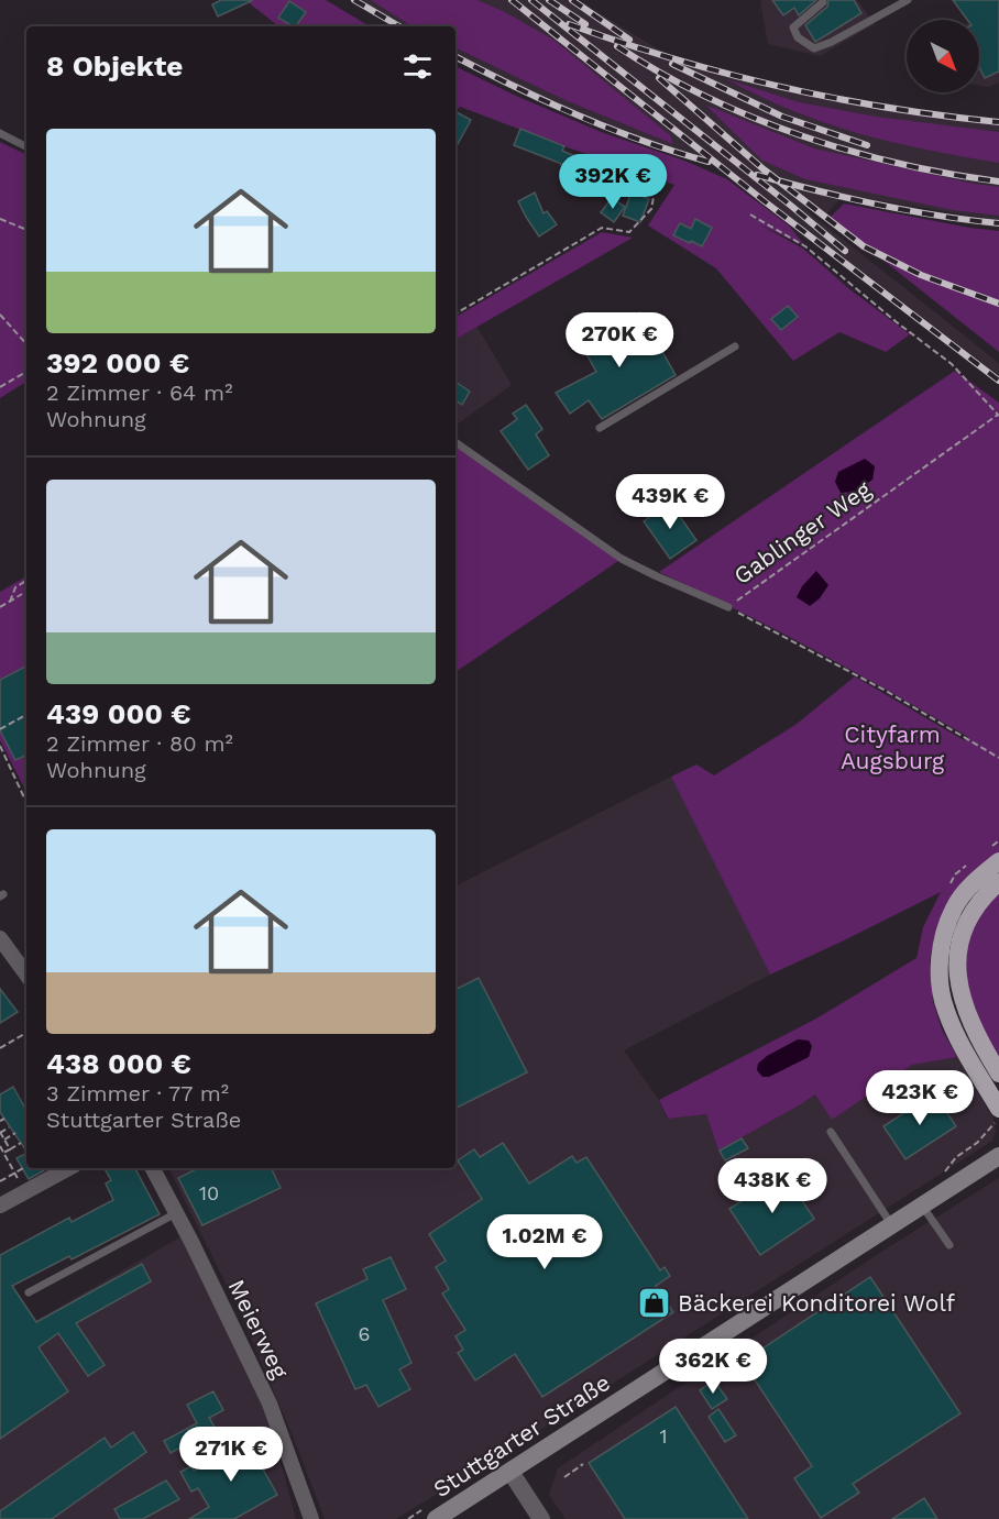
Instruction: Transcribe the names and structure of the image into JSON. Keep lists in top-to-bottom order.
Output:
{
  "streets": {
    "main road": ["Stuttgarter Straße"],
    "street": ["Meierweg"],
    "lane": ["Gablinger Weg"]
  },
  "parks": ["Cityfarm Augsburg"],
  "places": {
    "shop": ["Bäckerei Konditorei Wolf"]
  },
  "house_numbers": ["10", "6", "1"],
  "north": "bottom right",
  "page": {
    "heading": "8 Objekte",
    "list": [
      {
        "name": "392 000 €",
        "note": "2 Zimmer · 64 m² · Wohnung"
      },
      {
        "name": "439 000 €",
        "note": "2 Zimmer · 80 m² · Wohnung"
      },
      {
        "name": "438 000 €",
        "note": "3 Zimmer · 77 m² · Stuttgarter Straße"
      }
    ],
    "price": [
      "392K €",
      "270K €",
      "439K €",
      "423K €",
      "438K €",
      "1.02M €",
      "362K €",
      "271K €"
    ]
  }
}
